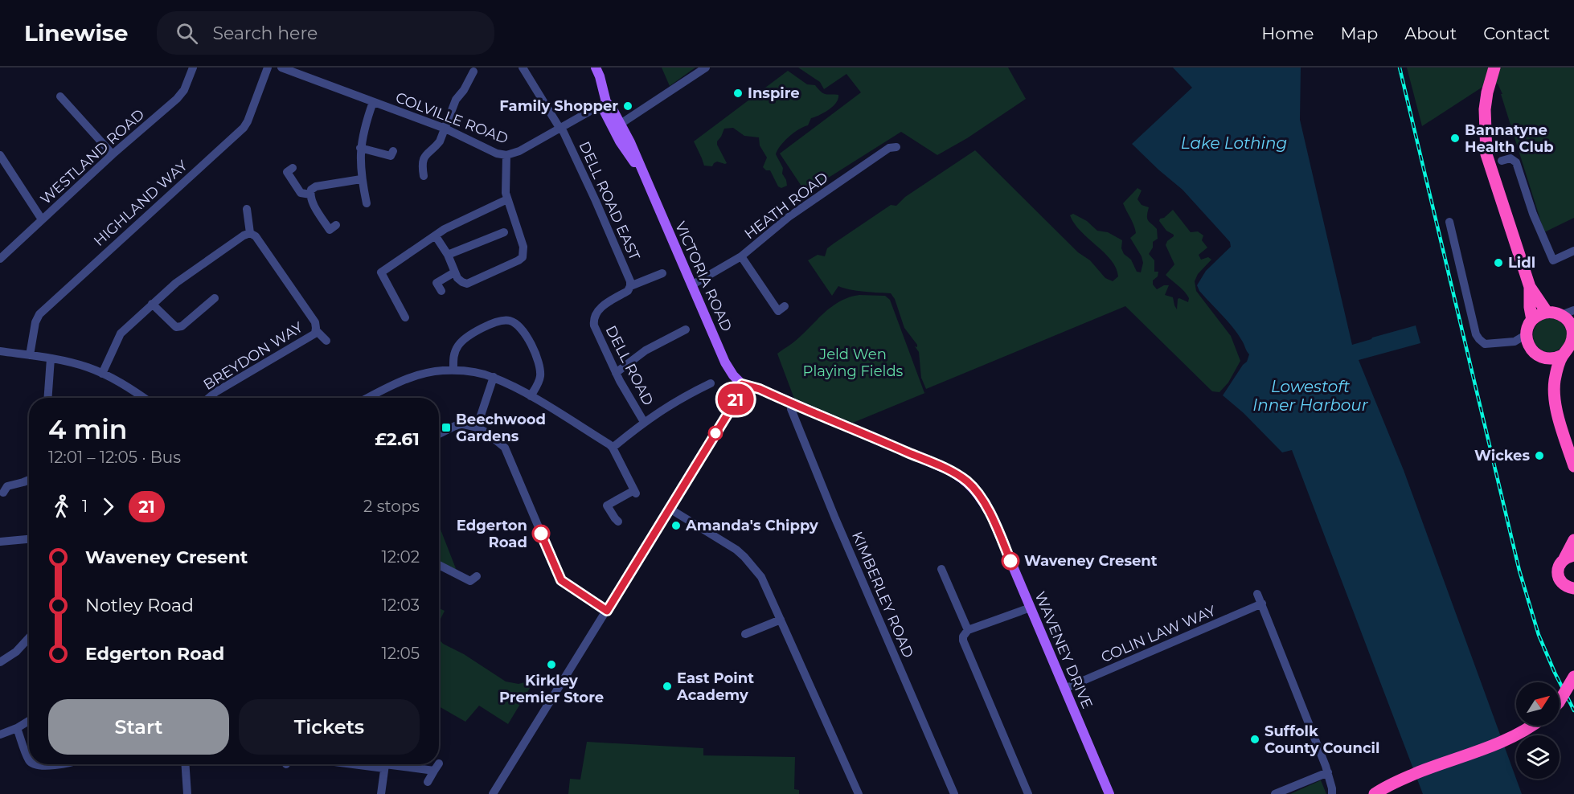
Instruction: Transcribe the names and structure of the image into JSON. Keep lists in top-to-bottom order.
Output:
{
  "streets": {
    "main road": ["VICTORIA ROAD", "WAVENEY DRIVE"],
    "street": [
      "COLVILLE ROAD",
      "WESTLAND ROAD",
      "DELL ROAD EAST",
      "HIGHLAND WAY",
      "HEATH ROAD",
      "BREYDON WAY",
      "DELL ROAD",
      "KIMBERLEY ROAD",
      "COLIN LAW WAY"
    ]
  },
  "crossings": [
    ["COLVILLE ROAD", "DELL ROAD EAST"],
    ["COLVILLE ROAD", "VICTORIA ROAD"],
    ["DELL ROAD EAST", "DELL ROAD"],
    ["HEATH ROAD", "VICTORIA ROAD"],
    ["VICTORIA ROAD", "WAVENEY DRIVE"],
    ["KIMBERLEY ROAD", "WAVENEY DRIVE"],
    ["COLIN LAW WAY", "WAVENEY DRIVE"]
  ],
  "water": ["Lake Lothing", "Lowestoft Inner Harbour"],
  "parks": ["Jeld Wen Playing Fields"],
  "places": {
    "other": [
      "Inspire",
      "Family Shopper",
      "Bannatyne Health Club",
      "Lidl",
      "Wickes",
      "Amanda's Chippy",
      "Edgerton Road",
      "Waveney Cresent",
      "Kirkley Premier Store",
      "East Point Academy",
      "Suffolk County Council"
    ],
    "transit": ["Beechwood Gardens"]
  },
  "lines": ["bus line 21"],
  "north": "top right",
  "page": {
    "header": "Linewise",
    "search": "Search here",
    "nav": [
      "Home",
      "Map",
      "About",
      "Contact"
    ],
    "on_map": "21",
    "heading": ["4 min", "12:01 – 12:05 · Bus", "£2.61"],
    "legs": ["1", "21", "2 stops"],
    "list": [
      {
        "name": "Waveney Cresent",
        "value": "12:02"
      },
      {
        "name": "Notley Road",
        "value": "12:03"
      },
      {
        "name": "Edgerton Road",
        "value": "12:05"
      }
    ],
    "buttons": ["Start", "Tickets"]
  }
}
